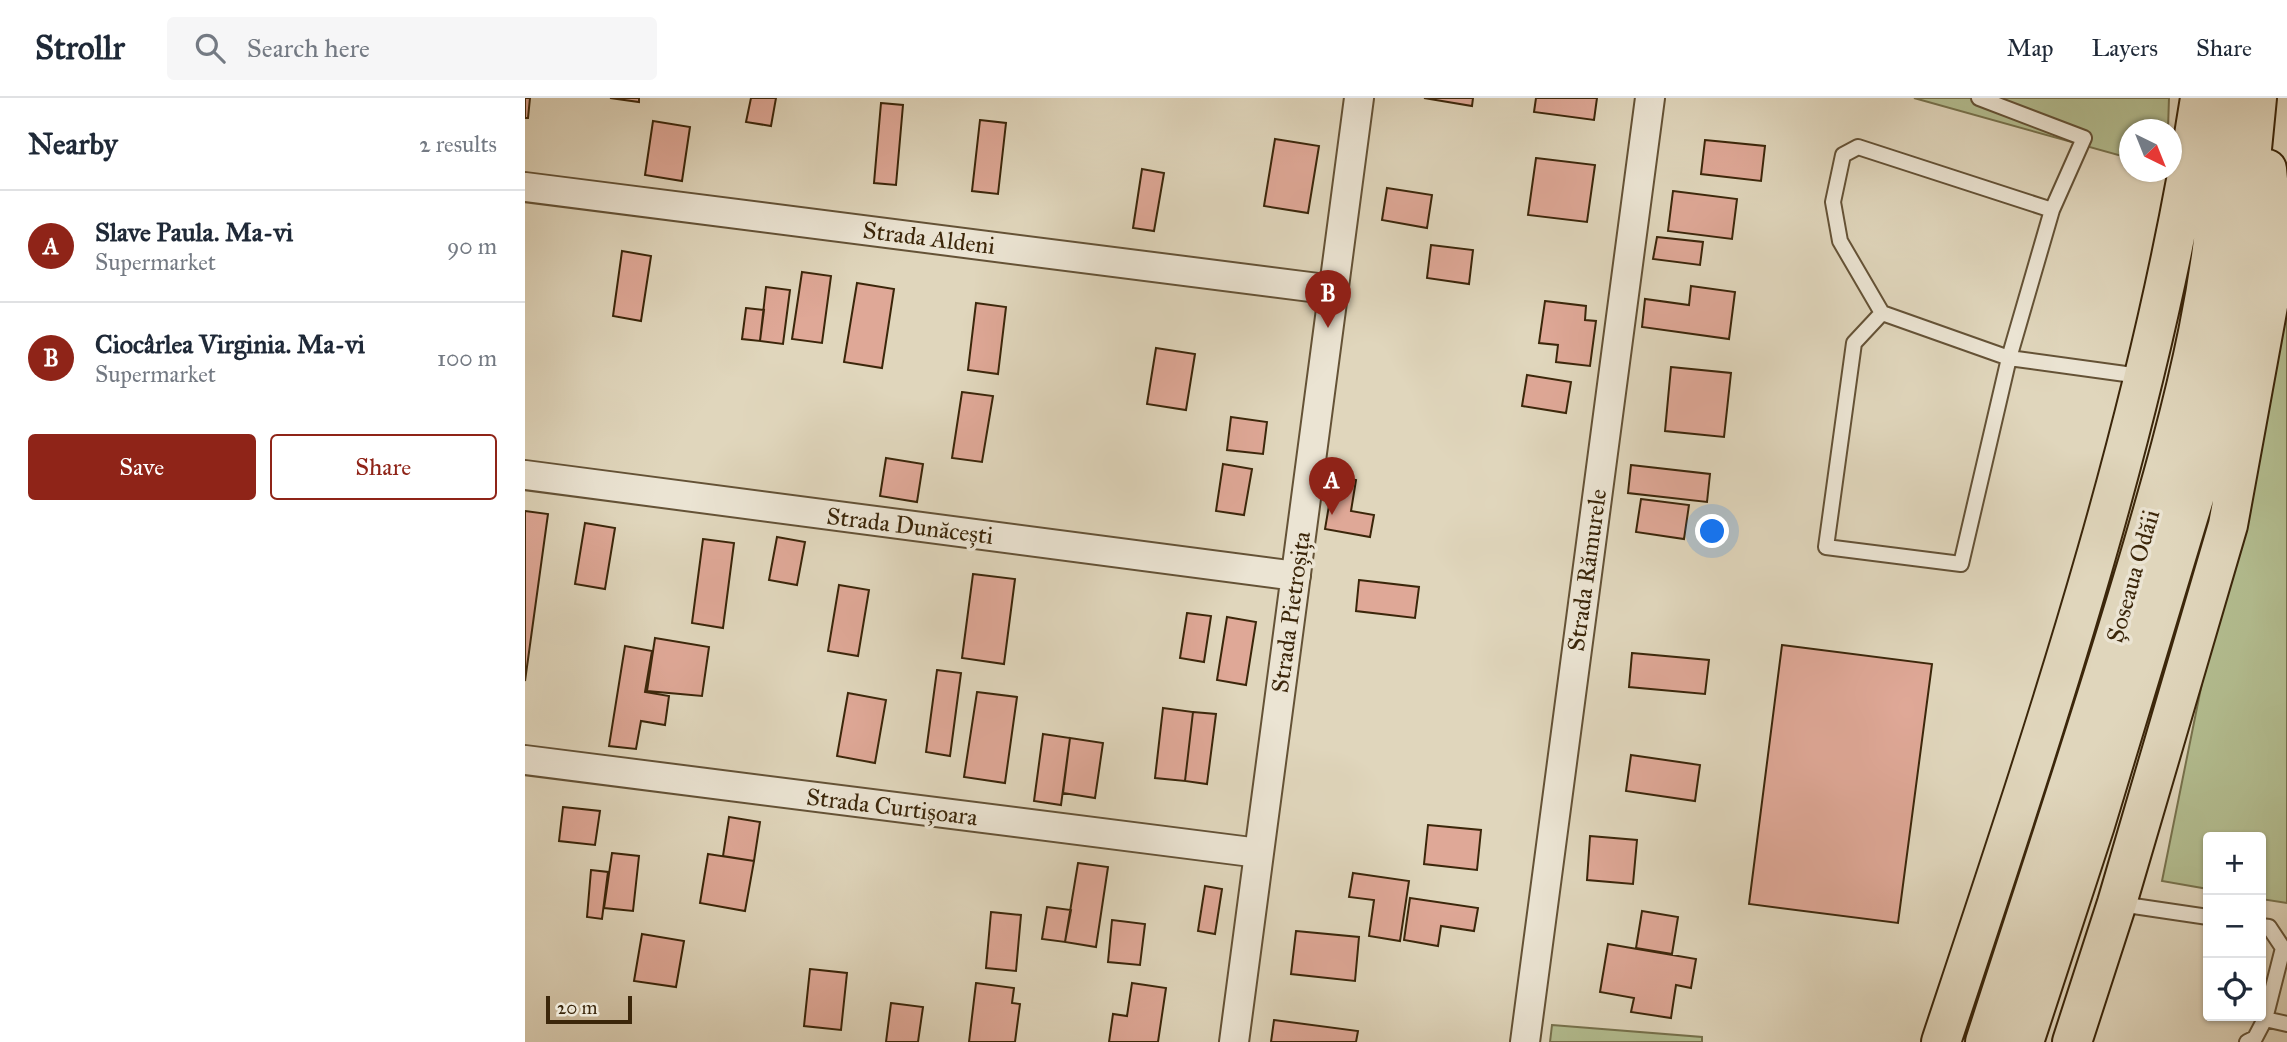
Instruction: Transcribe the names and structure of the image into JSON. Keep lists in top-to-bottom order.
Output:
{
  "streets": {
    "main road": ["Șoseaua Odăii"],
    "street": [
      "Strada Aldeni",
      "Strada Dunăcești",
      "Strada Rămurele",
      "Strada Pietroșița",
      "Strada Curtișoara"
    ]
  },
  "crossings": [
    ["Strada Aldeni", "Strada Pietroșița"],
    ["Strada Dunăcești", "Strada Pietroșița"],
    ["Strada Pietroșița", "Strada Curtișoara"]
  ],
  "scale_bar": "20 m",
  "north": "bottom right",
  "page": {
    "header": "Strollr",
    "search": "Search here",
    "nav": ["Map", "Layers", "Share"],
    "heading": ["Nearby", "2 results"],
    "list": [
      {
        "mark": "A",
        "name": "Slave Paula. Ma-vi",
        "note": "Supermarket",
        "value": "90 m"
      },
      {
        "mark": "B",
        "name": "Ciocârlea Virginia. Ma-vi",
        "note": "Supermarket",
        "value": "100 m"
      }
    ],
    "pins": ["B", "A"],
    "buttons": ["Save", "Share"],
    "map_buttons": ["+", "−"],
    "scale": "20 m"
  }
}
